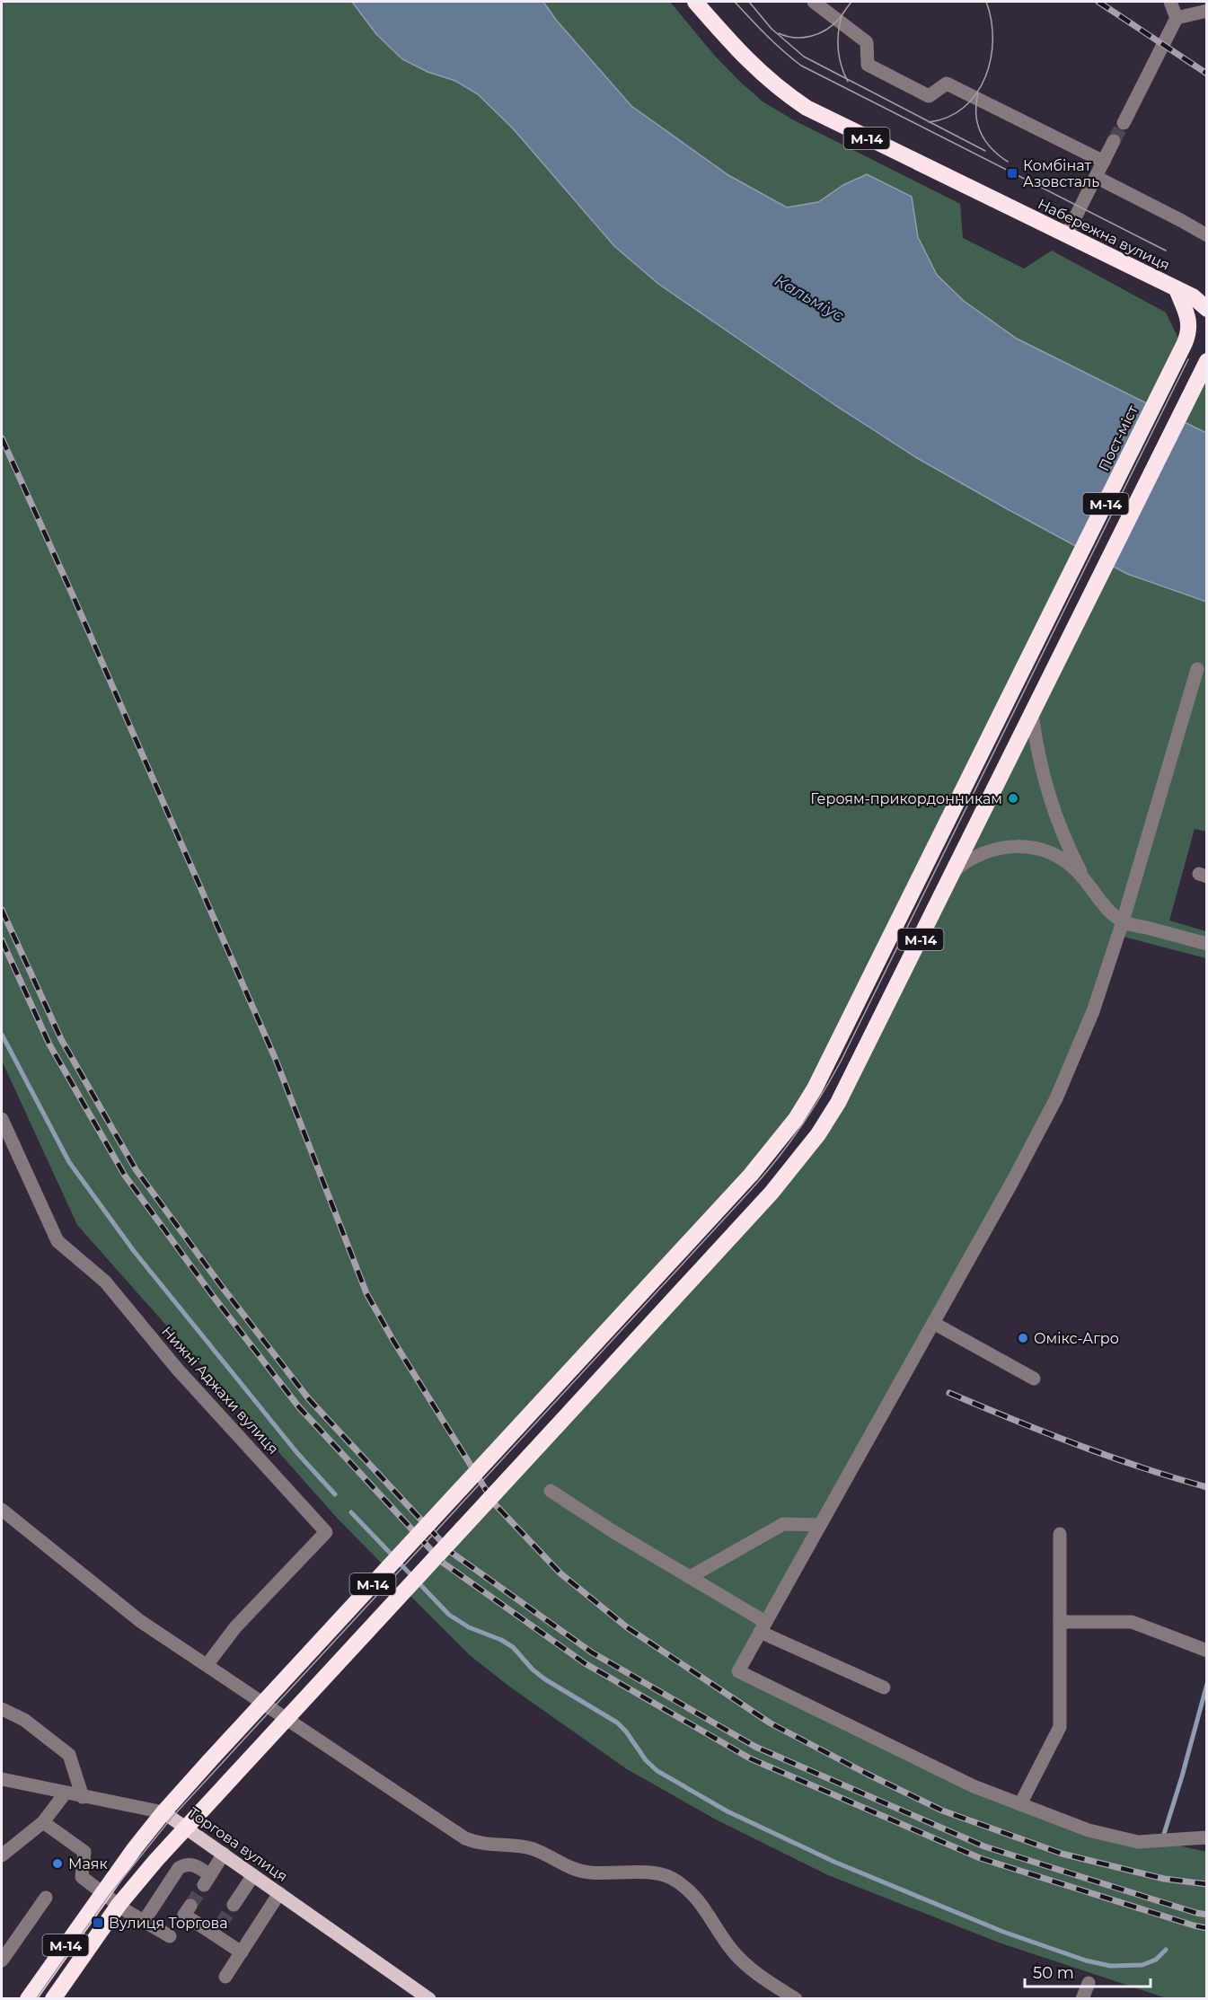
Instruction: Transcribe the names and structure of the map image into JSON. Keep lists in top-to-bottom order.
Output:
{
  "streets": {
    "highway": ["М-14", "Набережна вулиця", "Пост-міст"],
    "main road": ["Торгова вулиця"],
    "street": ["Нижні Аджахи вулиця"]
  },
  "crossings": [
    ["М-14", "Набережна вулиця"],
    ["М-14", "Пост-міст"],
    ["М-14", "Торгова вулиця"],
    ["Набережна вулиця", "Пост-міст"],
    ["Пост-міст", "Торгова вулиця"]
  ],
  "water": ["Кальміус"],
  "places": {
    "transit": ["Комбінат Азовсталь", "Вулиця Торгова"],
    "other": ["Героям-прикордонникам", "Омiкс-Агро", "Маяк"]
  },
  "scale_bar": "50 m"
}
